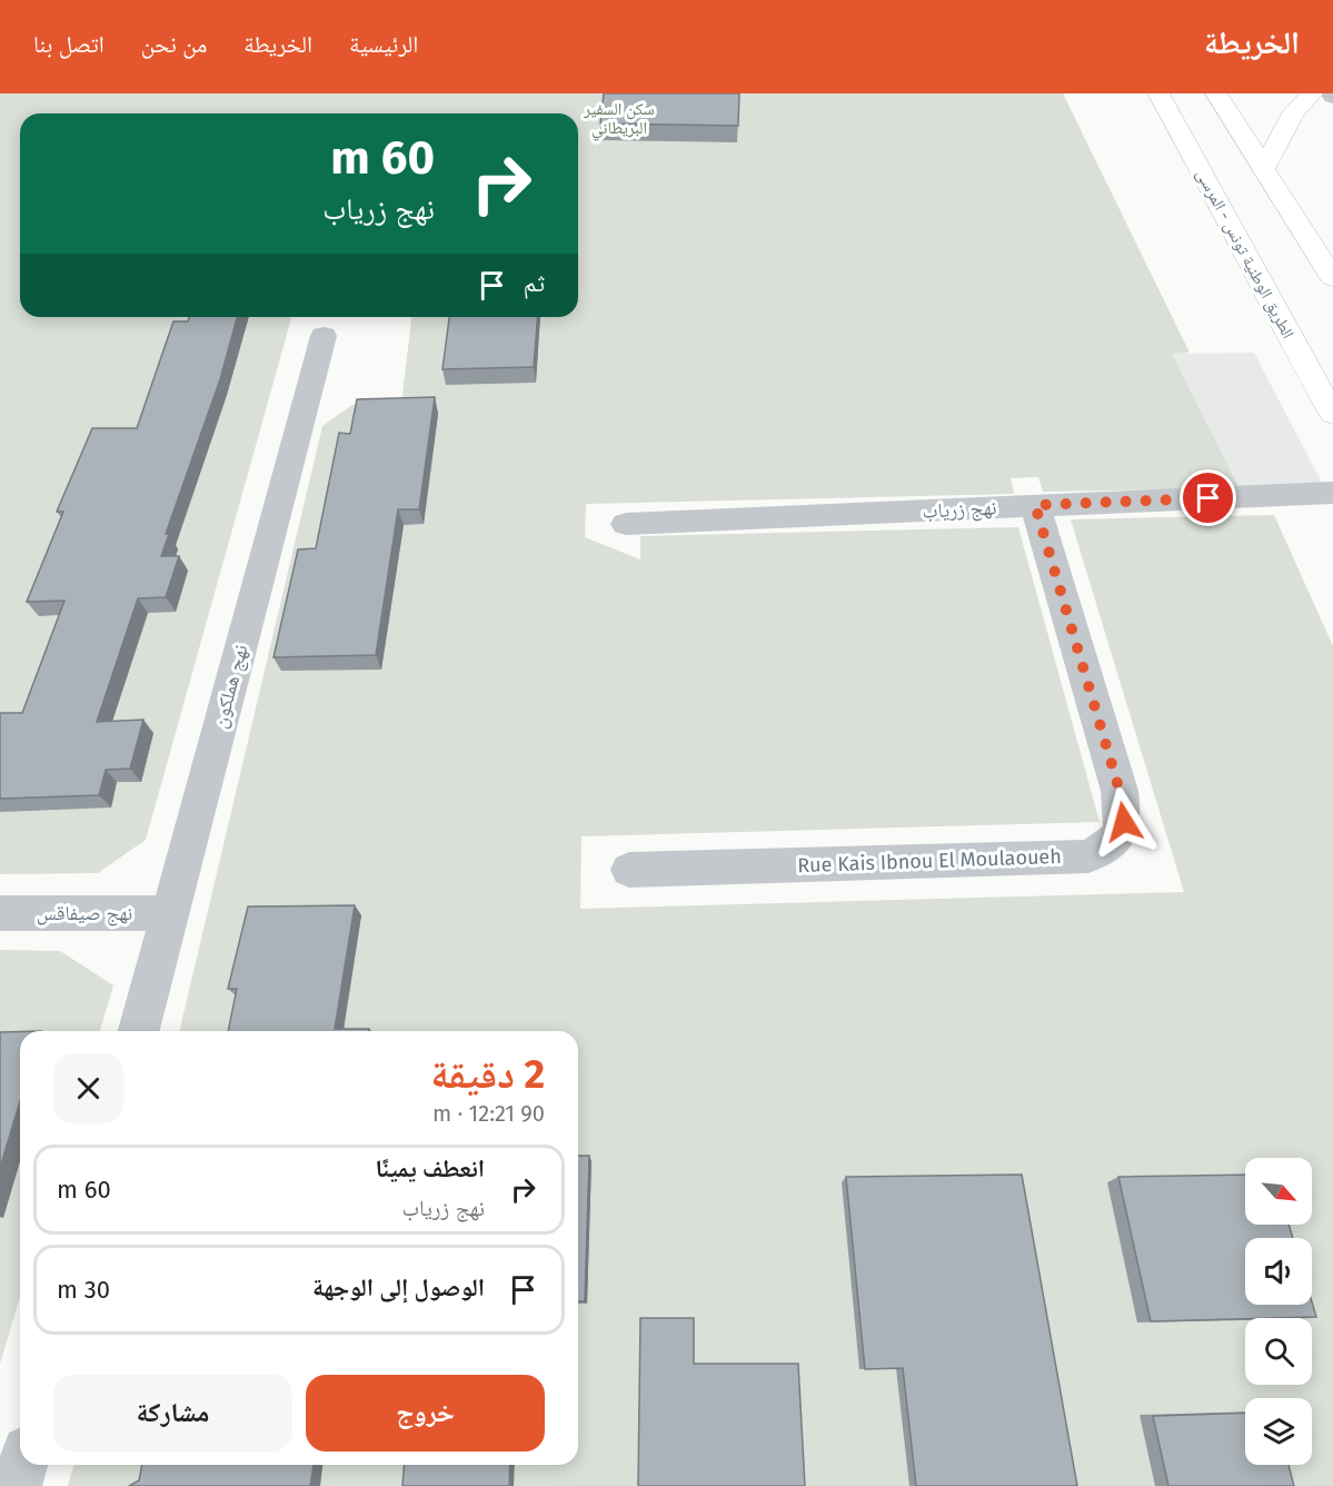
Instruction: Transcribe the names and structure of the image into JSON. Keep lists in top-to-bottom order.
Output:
{
  "streets": {
    "highway": ["الطريق الوطنية تونس - المرسى"],
    "street": [
      "نهج زرياب",
      "نهج هملكون",
      "Rue Kais Ibnou El Moulaoueh",
      "نهج صيفاقس"
    ]
  },
  "crossings": [
    ["نهج زرياب", "Rue Kais Ibnou El Moulaoueh"],
    ["نهج هملكون", "نهج صيفاقس"]
  ],
  "parks": ["سكن السفير البريطاني"],
  "north": "bottom right",
  "page": {
    "header": "الخريطة",
    "nav": [
      "الرئيسية",
      "الخريطة",
      "من نحن",
      "اتصل بنا"
    ],
    "turn": ["60 m", "نهج زرياب"],
    "then": "ثم",
    "heading": ["2 دقيقة", "90 m · 12:21"],
    "list": [
      {
        "name": "انعطف يمينًا",
        "note": "نهج زرياب",
        "value": "60 m"
      },
      {
        "name": "الوصول إلى الوجهة",
        "value": "30 m"
      }
    ],
    "buttons": ["خروج", "مشاركة"]
  }
}
